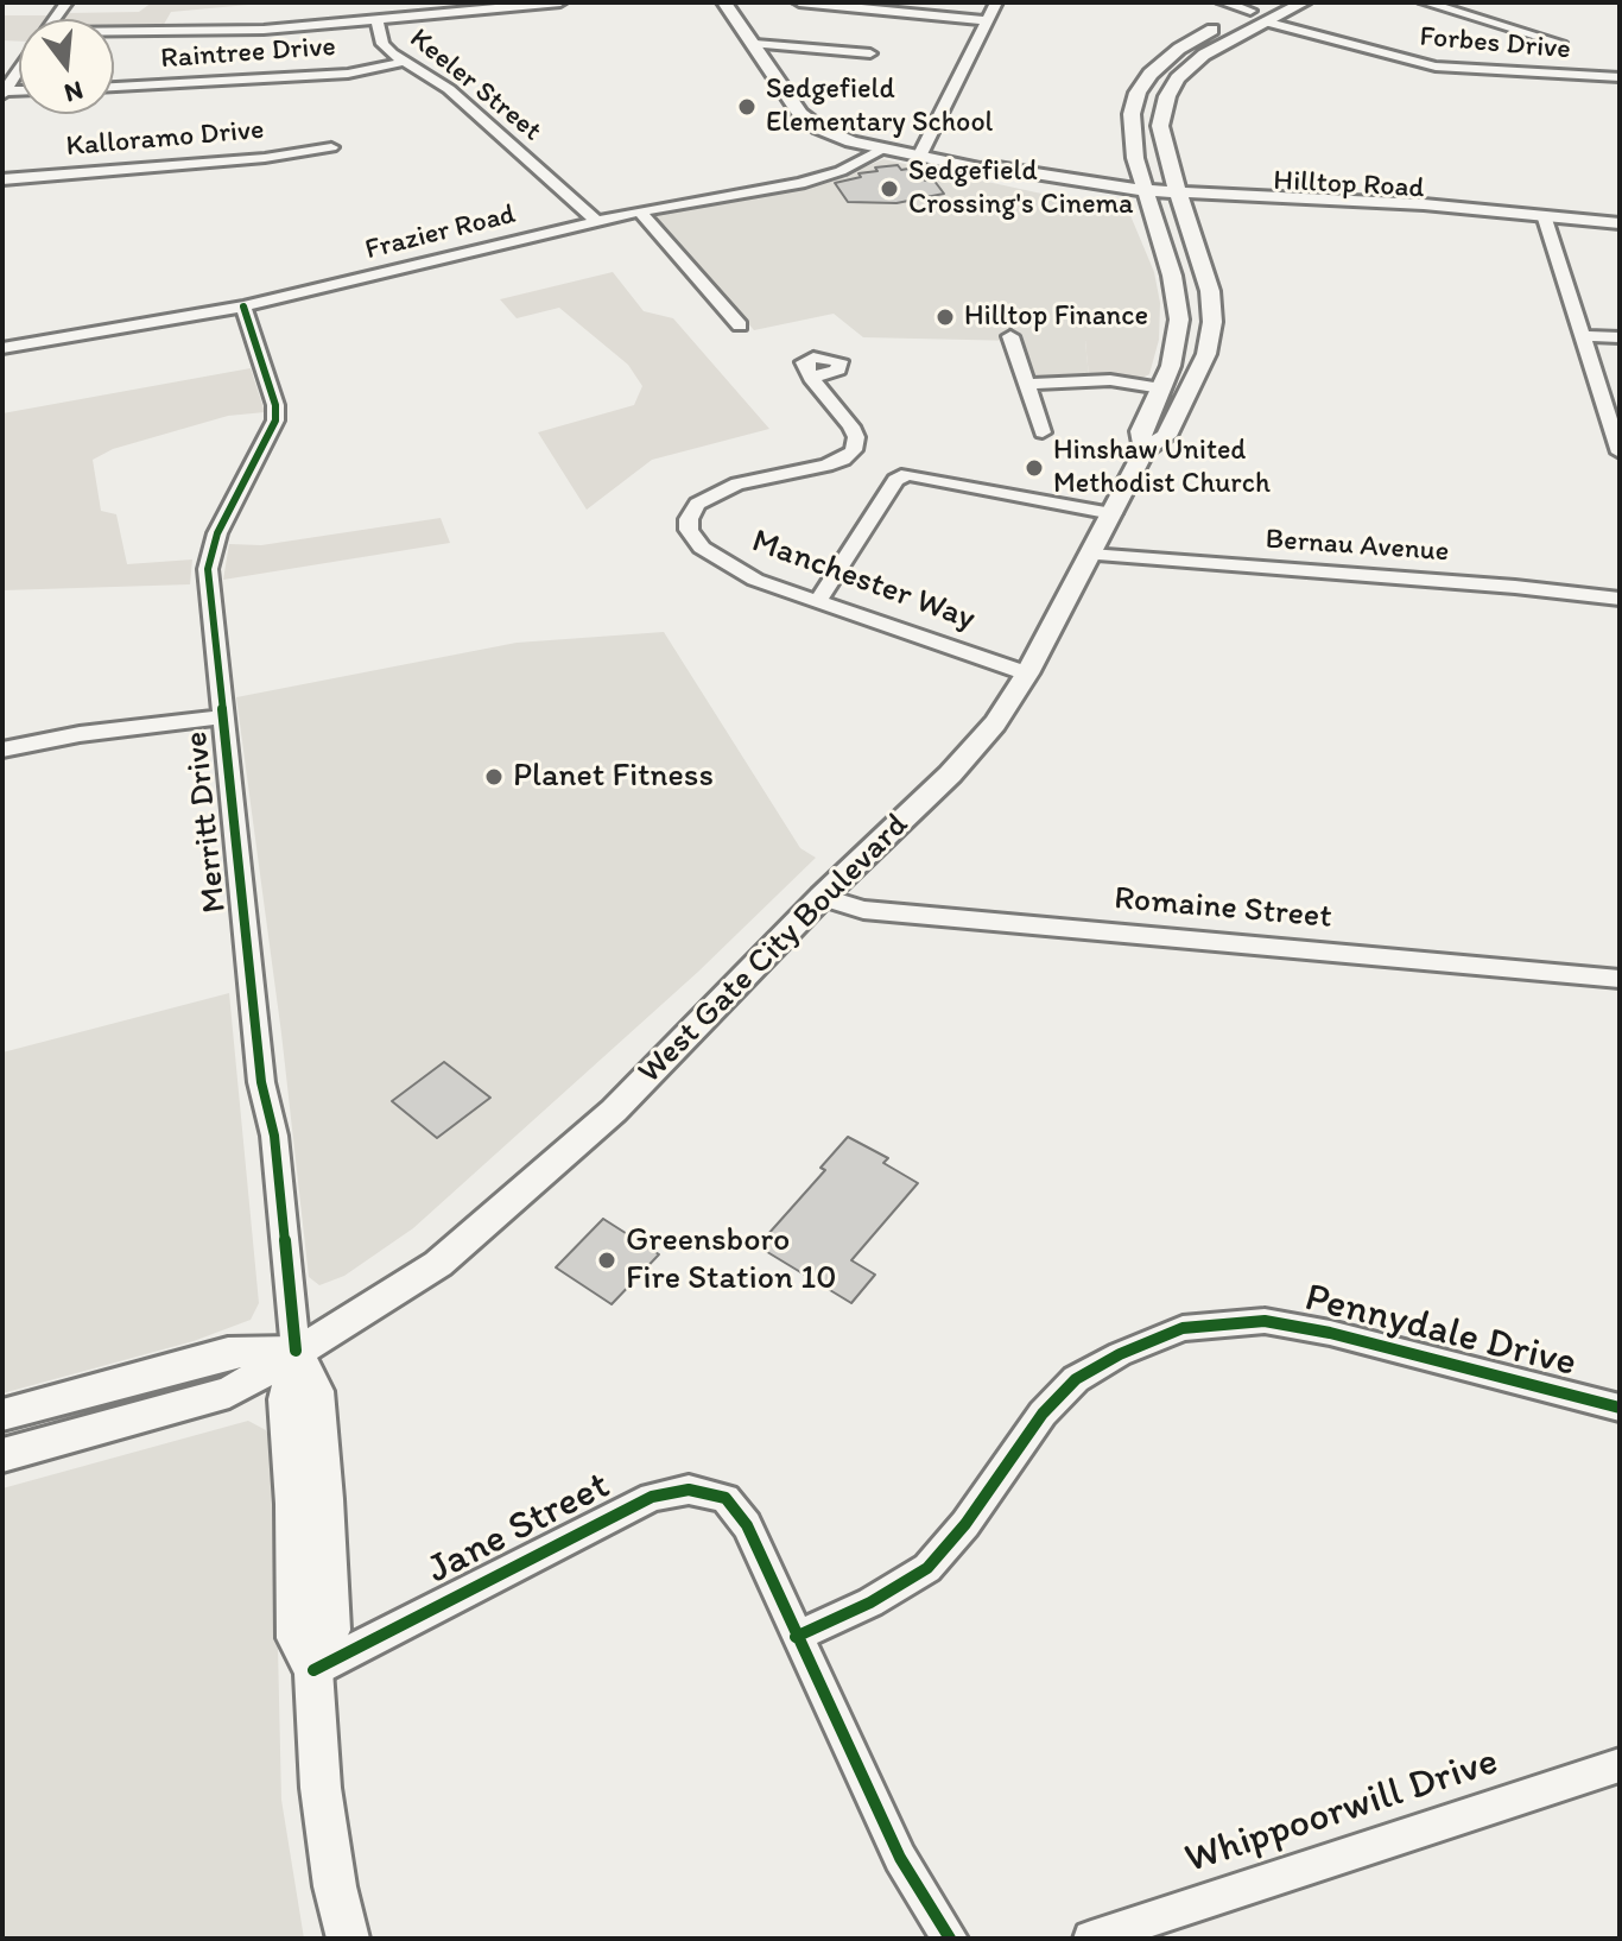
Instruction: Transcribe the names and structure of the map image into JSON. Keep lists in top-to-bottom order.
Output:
{
  "streets": {
    "main road": ["Hilltop Road", "Merritt Drive", "West Gate City Boulevard"],
    "street": [
      "Forbes Drive",
      "Raintree Drive",
      "Keeler Street",
      "Kalloramo Drive",
      "Frazier Road",
      "Bernau Avenue",
      "Manchester Way",
      "Romaine Street",
      "Pennydale Drive",
      "Jane Street",
      "Whippoorwill Drive"
    ]
  },
  "crossings": [
    ["Forbes Drive", "West Gate City Boulevard"],
    ["Raintree Drive", "Keeler Street"],
    ["Keeler Street", "Frazier Road"],
    ["Hilltop Road", "Frazier Road"],
    ["Hilltop Road", "West Gate City Boulevard"],
    ["Frazier Road", "Merritt Drive"],
    ["Bernau Avenue", "West Gate City Boulevard"],
    ["Manchester Way", "West Gate City Boulevard"],
    ["Merritt Drive", "West Gate City Boulevard"],
    ["Merritt Drive", "Jane Street"],
    ["Romaine Street", "West Gate City Boulevard"],
    ["Pennydale Drive", "Jane Street"]
  ],
  "places": [
    "Sedgefield Elementary School",
    "Sedgefield Crossing's Cinema",
    "Hilltop Finance",
    "Hinshaw United Methodist Church",
    "Planet Fitness",
    "Greensboro Fire Station 10"
  ],
  "north": "bottom"
}
